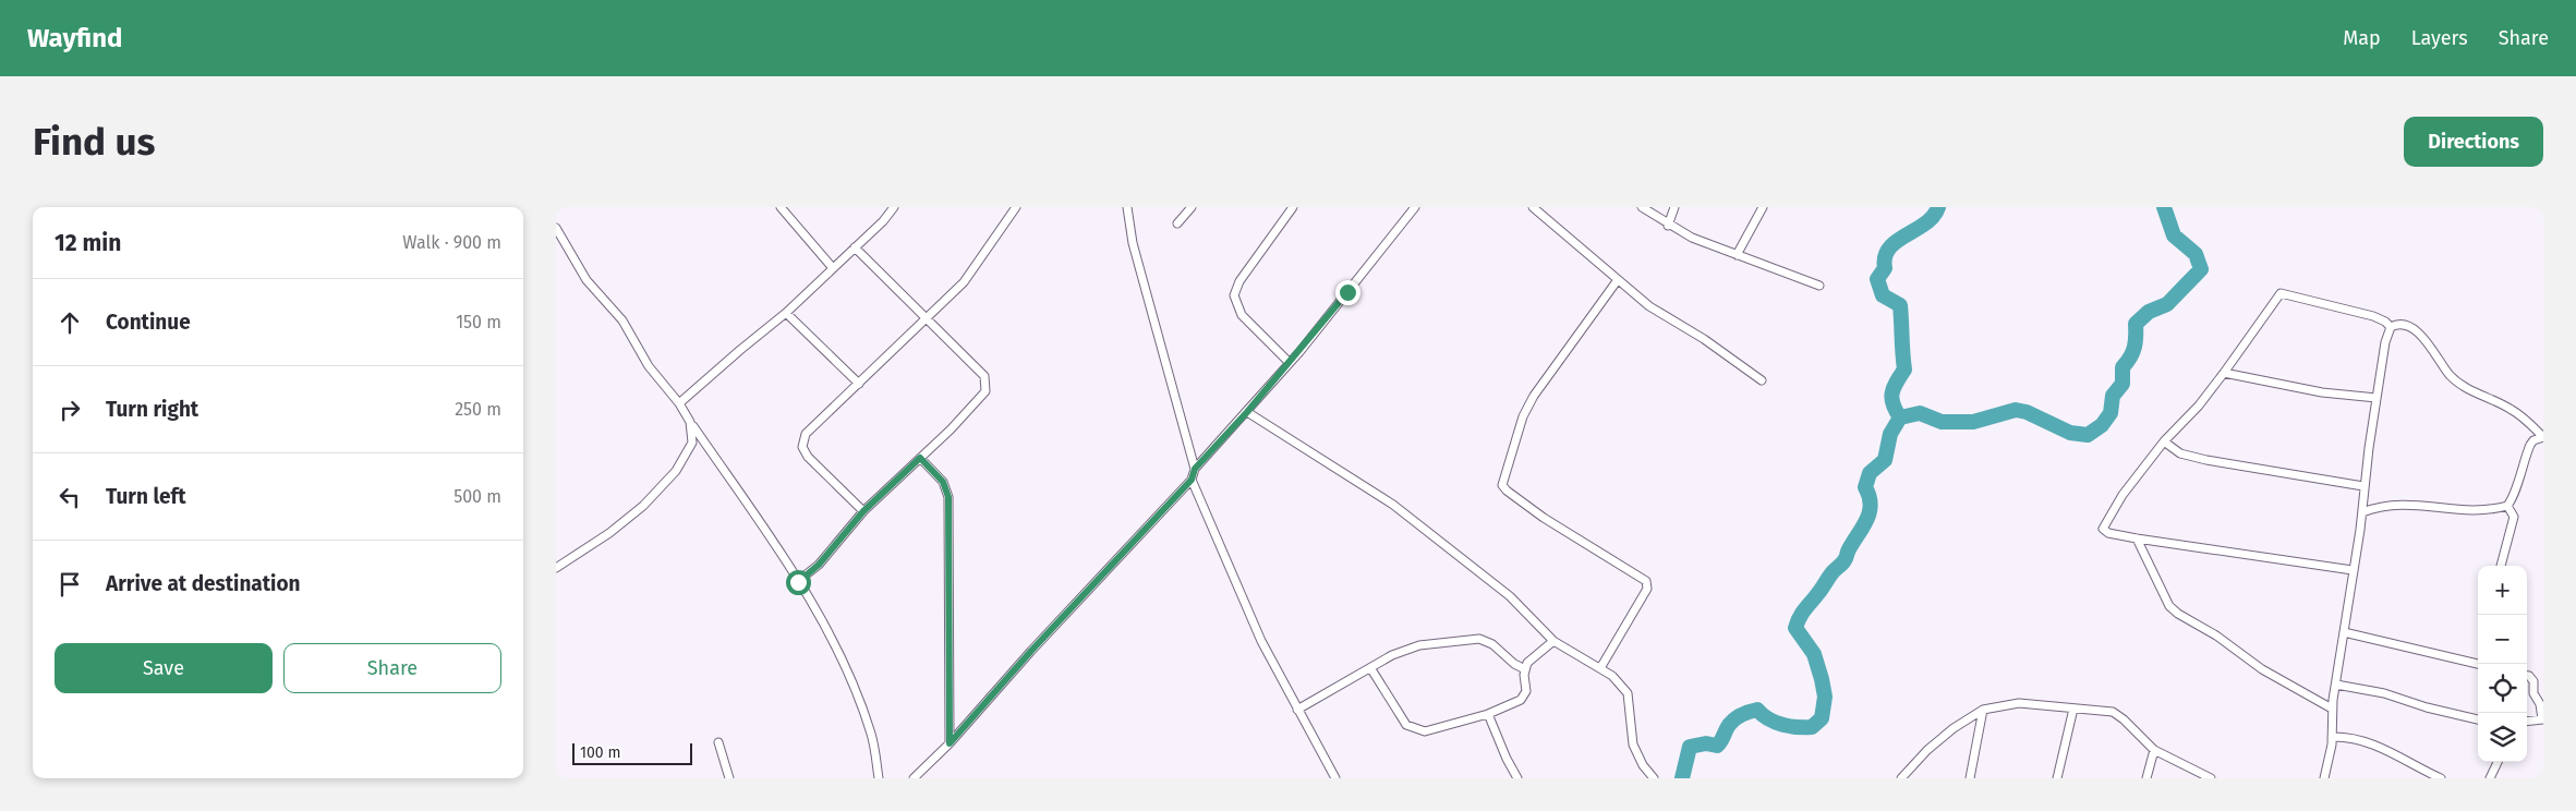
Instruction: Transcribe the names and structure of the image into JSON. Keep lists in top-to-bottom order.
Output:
{
  "scale_bar": "100 m",
  "page": {
    "header": "Wayfind",
    "nav": ["Map", "Layers", "Share"],
    "buttons": [
      "Directions",
      ["Save", "Share"]
    ],
    "title": "Find us",
    "heading": ["12 min", "Walk · 900 m"],
    "list": [
      ["Continue", "150 m"],
      ["Turn right", "250 m"],
      ["Turn left", "500 m"],
      "Arrive at destination"
    ],
    "map_buttons": ["+", "−"],
    "scale": "100 m"
  }
}
